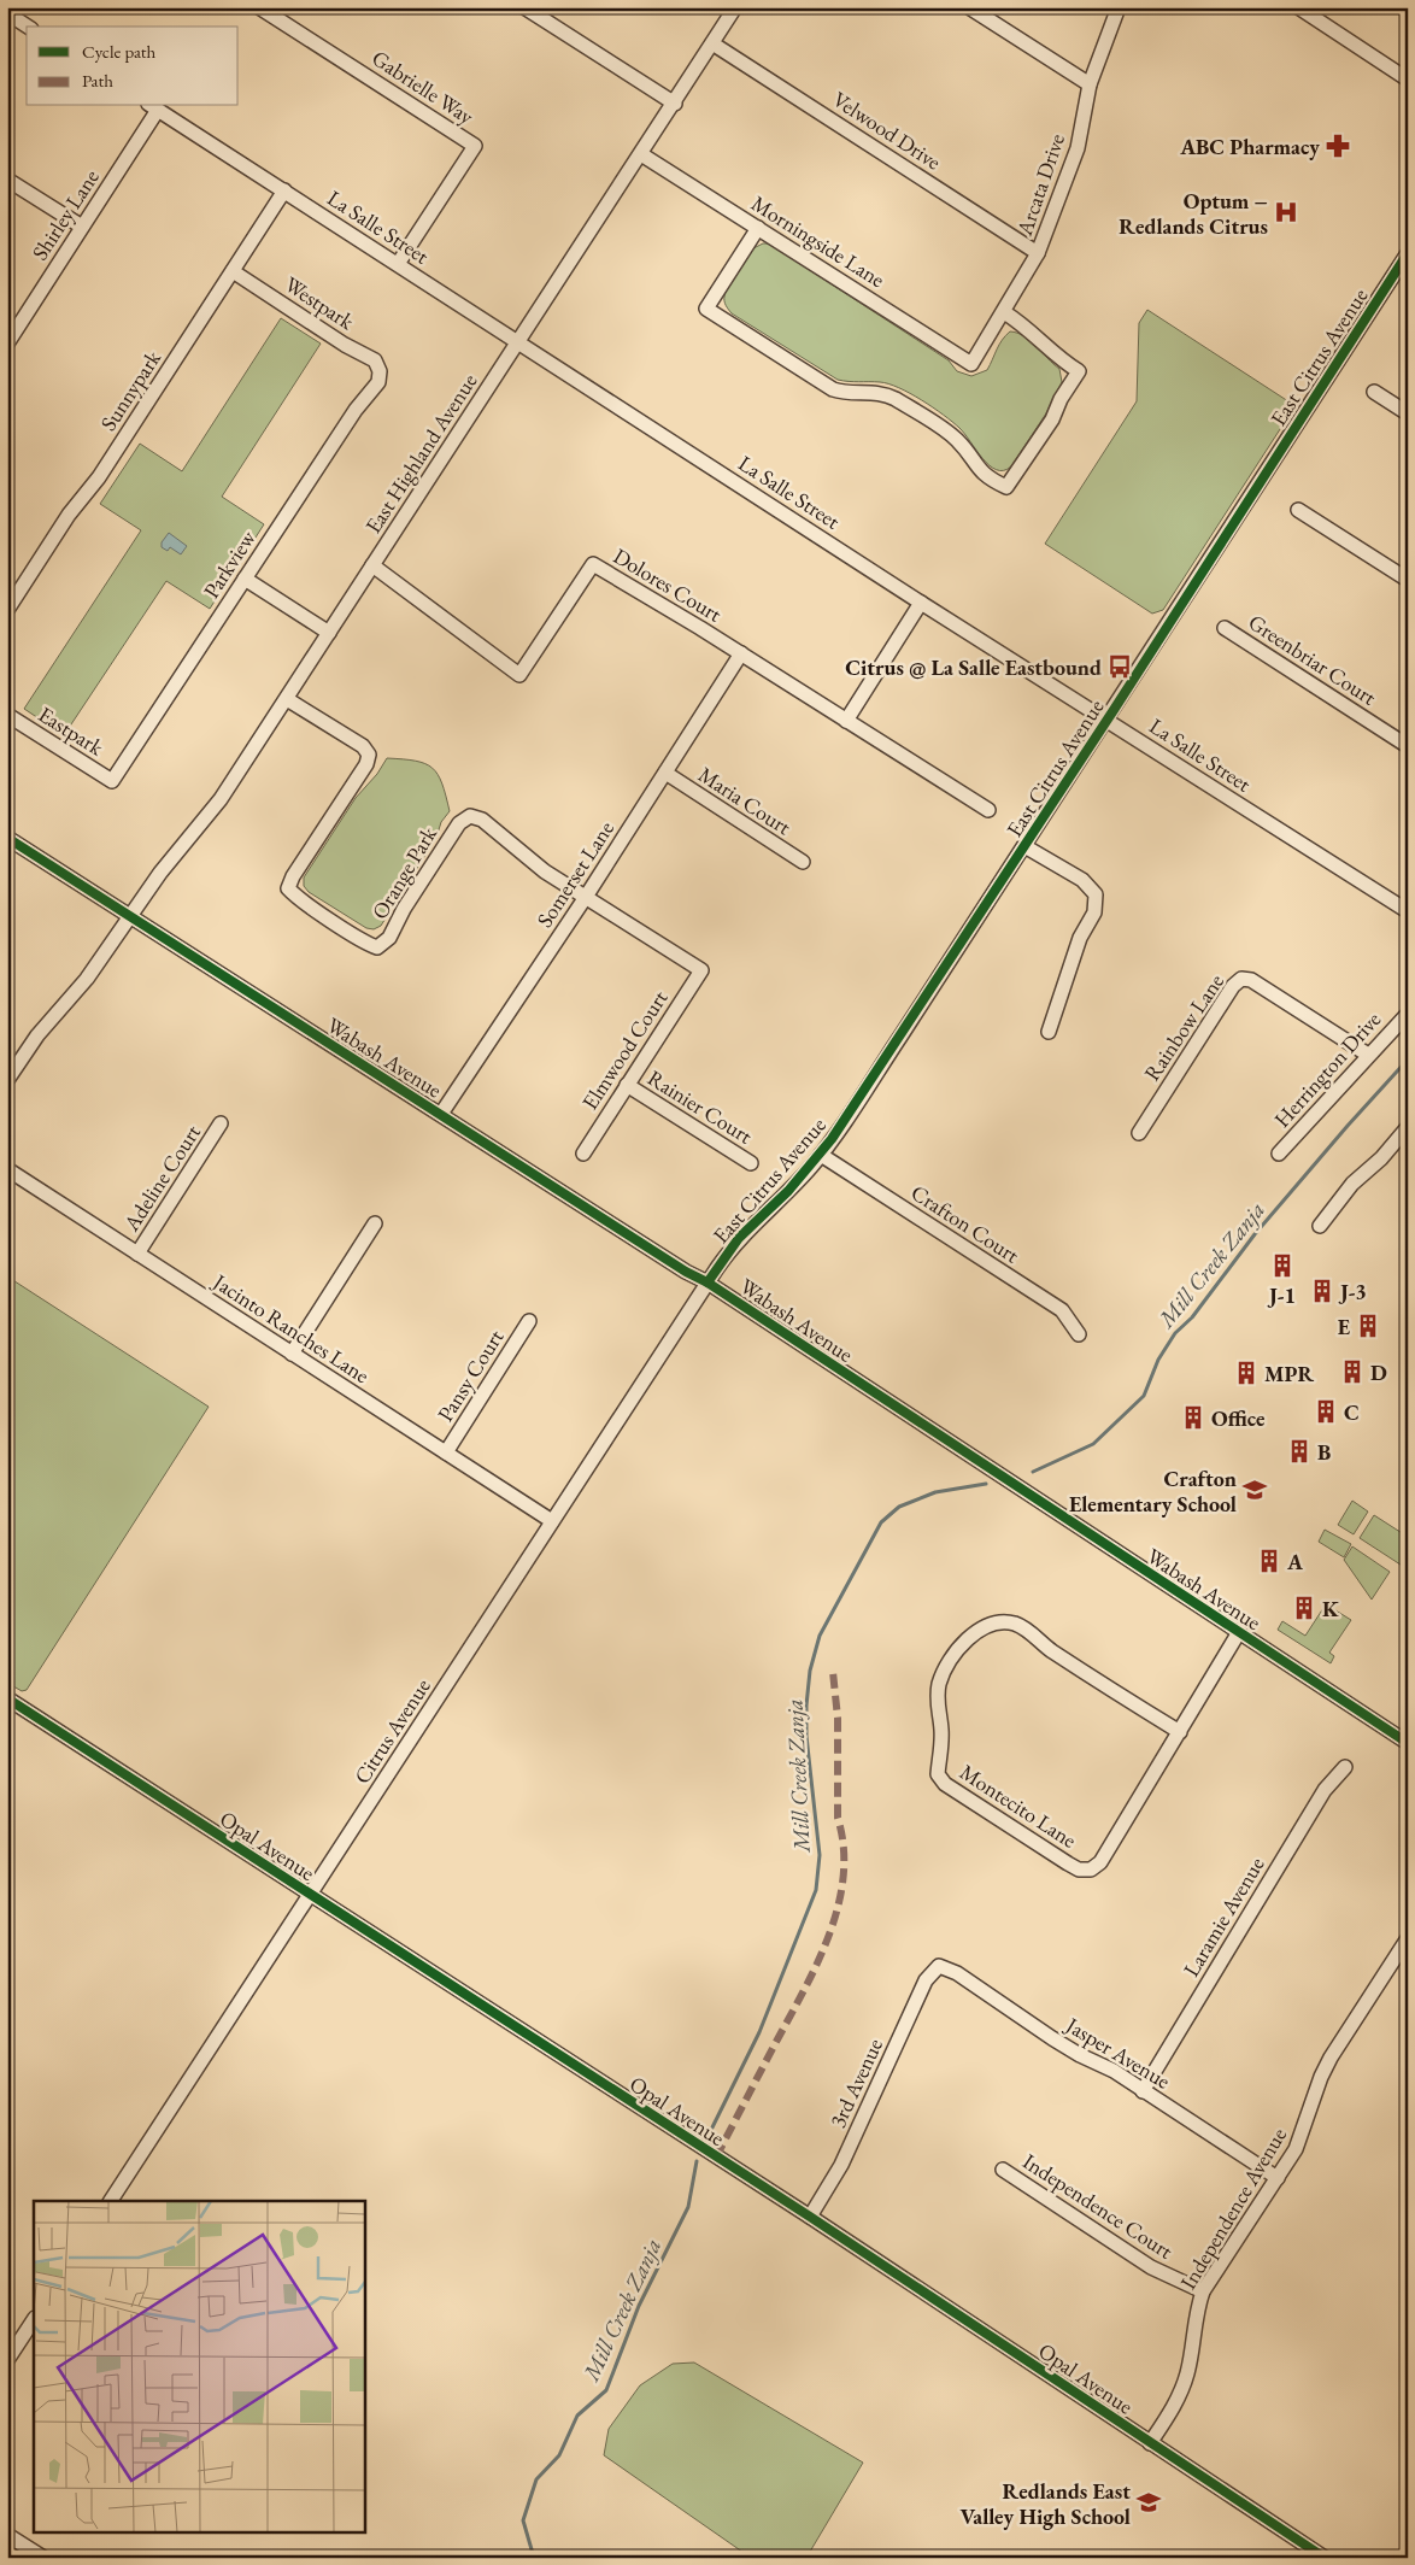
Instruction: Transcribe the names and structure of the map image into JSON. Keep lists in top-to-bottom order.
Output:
{
  "streets": {
    "street": [
      "Gabrielle Way",
      "Velwood Drive",
      "Arcata Drive",
      "Shirley Lane",
      "La Salle Street",
      "Morningside Lane",
      "Westpark",
      "East Citrus Avenue",
      "Sunnypark",
      "East Highland Avenue",
      "Parkview",
      "Dolores Court",
      "Greenbriar Court",
      "Eastpark",
      "Maria Court",
      "Orange Park",
      "Somerset Lane",
      "Rainbow Lane",
      "Elmwood Court",
      "Wabash Avenue",
      "Herrington Drive",
      "Rainier Court",
      "Adeline Court",
      "Crafton Court",
      "Jacinto Ranches Lane",
      "Pansy Court",
      "Citrus Avenue",
      "Montecito Lane",
      "Opal Avenue",
      "Laramie Avenue",
      "Jasper Avenue",
      "3rd Avenue",
      "Independence Court",
      "Independence Avenue"
    ]
  },
  "crossings": [
    ["Gabrielle Way", "La Salle Street"],
    ["Velwood Drive", "Arcata Drive"],
    ["Velwood Drive", "East Highland Avenue"],
    ["Arcata Drive", "Morningside Lane"],
    ["Shirley Lane", "La Salle Street"],
    ["La Salle Street", "East Citrus Avenue"],
    ["La Salle Street", "Sunnypark"],
    ["La Salle Street", "East Highland Avenue"],
    ["Morningside Lane", "East Highland Avenue"],
    ["Westpark", "Sunnypark"],
    ["Westpark", "Parkview"],
    ["East Citrus Avenue", "Wabash Avenue"],
    ["East Citrus Avenue", "Crafton Court"],
    ["East Citrus Avenue", "Citrus Avenue"],
    ["East Highland Avenue", "Dolores Court"],
    ["East Highland Avenue", "Orange Park"],
    ["East Highland Avenue", "Wabash Avenue"],
    ["Parkview", "Eastpark"],
    ["Dolores Court", "Somerset Lane"],
    ["Maria Court", "Somerset Lane"],
    ["Orange Park", "Somerset Lane"],
    ["Orange Park", "Elmwood Court"],
    ["Somerset Lane", "Elmwood Court"],
    ["Somerset Lane", "Wabash Avenue"],
    ["Rainbow Lane", "Herrington Drive"],
    ["Elmwood Court", "Rainier Court"],
    ["Wabash Avenue", "Citrus Avenue"],
    ["Wabash Avenue", "Montecito Lane"],
    ["Adeline Court", "Jacinto Ranches Lane"],
    ["Jacinto Ranches Lane", "Pansy Court"],
    ["Jacinto Ranches Lane", "Citrus Avenue"],
    ["Citrus Avenue", "Opal Avenue"],
    ["Opal Avenue", "3rd Avenue"],
    ["Opal Avenue", "Independence Avenue"],
    ["Laramie Avenue", "Jasper Avenue"],
    ["Jasper Avenue", "3rd Avenue"],
    ["Jasper Avenue", "Independence Avenue"],
    ["Independence Court", "Independence Avenue"]
  ],
  "water": ["Mill Creek Zanja"],
  "places": {
    "pharmacy": ["ABC Pharmacy"],
    "hospital": ["Optum – Redlands Citrus"],
    "bus stop": ["Citrus @ La Salle Eastbound"],
    "building": [
      "J-1",
      "J-3",
      "E",
      "D",
      "MPR",
      "C",
      "Office",
      "B",
      "A",
      "K"
    ],
    "school or university": ["Crafton Elementary School", "Redlands East Valley High School"]
  },
  "legend": ["Cycle path", "Path"]
}
